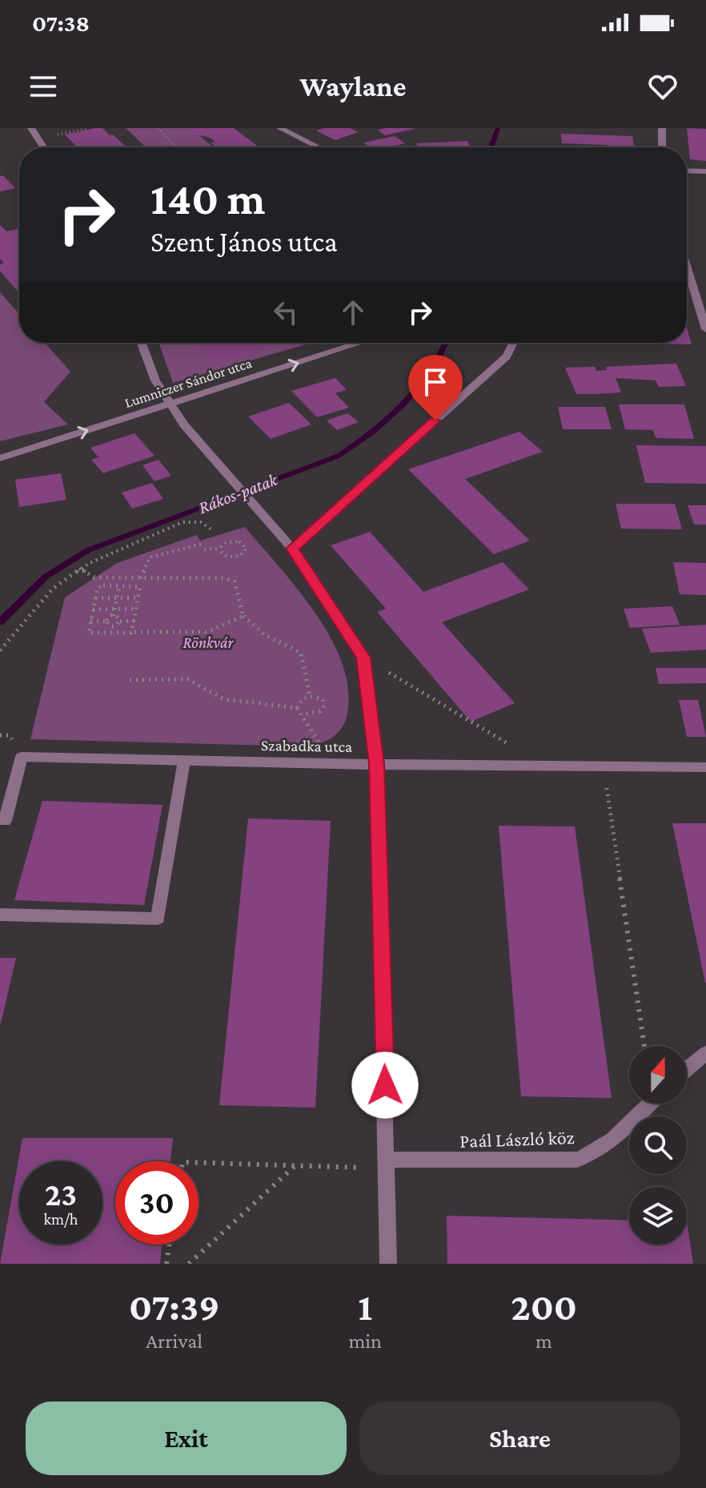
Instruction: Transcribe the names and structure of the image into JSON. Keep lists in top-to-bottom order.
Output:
{
  "streets": {
    "street": ["Lumniczer Sándor utca", "Szabadka utca", "Paál László köz"]
  },
  "one_way": ["Lumniczer Sándor utca"],
  "water": ["Rákos-patak"],
  "parks": ["Rönkvár"],
  "north": "top",
  "page": {
    "status": "07:38",
    "header": "Waylane",
    "turn": ["140 m", "Szent János utca"],
    "speed": "23 km/h",
    "limit": "30",
    "eta": [
      "07:39",
      "Arrival",
      "1",
      "min",
      "200",
      "m"
    ],
    "buttons": ["Exit", "Share"]
  }
}
